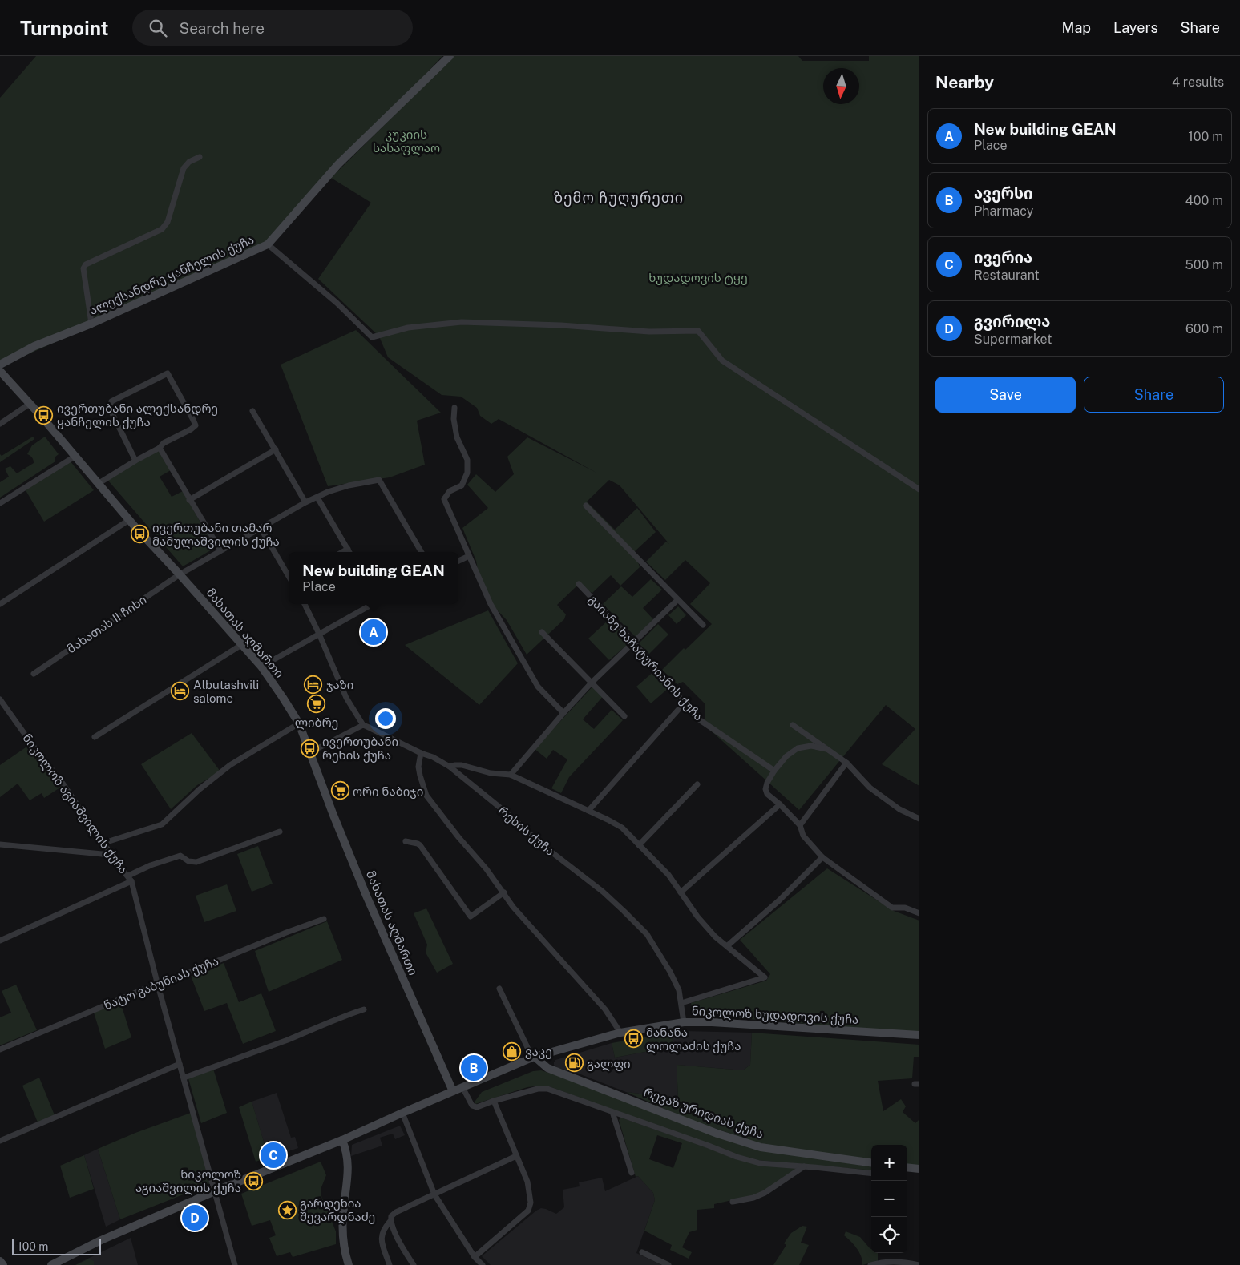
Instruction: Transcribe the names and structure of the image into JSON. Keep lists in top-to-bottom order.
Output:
{
  "streets": {
    "main road": [
      "ალექსანდრე ყანჩელის ქუჩა",
      "მახათას აღმართი",
      "ნიკოლოზ ხუდადოვის ქუჩა",
      "რევაზ ურიდიას ქუჩა"
    ],
    "street": [
      "მახათას II ჩიხი",
      "გაიანე ხაჩატურიანის ქუჩა",
      "ნიკოლოზ აგიაშვილის ქუჩა",
      "რეხის ქუჩა",
      "ნატო გაბუნიას ქუჩა"
    ]
  },
  "crossings": [
    ["მახათას II ჩიხი", "მახათას აღმართი"],
    ["მახათას აღმართი", "ნიკოლოზ ხუდადოვის ქუჩა"],
    ["ნიკოლოზ აგიაშვილის ქუჩა", "ნატო გაბუნიას ქუჩა"],
    ["ნიკოლოზ აგიაშვილის ქუჩა", "ნიკოლოზ ხუდადოვის ქუჩა"],
    ["რეხის ქუჩა", "ნიკოლოზ ხუდადოვის ქუჩა"],
    ["ნიკოლოზ ხუდადოვის ქუჩა", "რევაზ ურიდიას ქუჩა"]
  ],
  "districts": ["ზემო ჩუღურეთი"],
  "parks": ["კუკიის სასაფლაო", "ხუდადოვის ტყე"],
  "places": {
    "bus stop": [
      "ივერთუბანი ალექსანდრე ყანჩელის ქუჩა",
      "ივერთუბანი თამარ მამულაშვილის ქუჩა",
      "ივერთუბანი რეხის ქუჩა",
      "მანანა ლოლაძის ქუჩა",
      "ნიკოლოზ აგიაშვილის ქუჩა"
    ],
    "hotel": ["ჯაზი", "Albutashvili salome"],
    "supermarket": ["ლიბრე", "ორი ნაბიჯი"],
    "shop": ["ვაკე"],
    "fuel station": ["გალფი"],
    "place": ["გარდენია შევარდნაძე"]
  },
  "scale_bar": "100 m",
  "north": "bottom",
  "page": {
    "header": "Turnpoint",
    "search": "Search here",
    "nav": ["Map", "Layers", "Share"],
    "heading": ["Nearby", "4 results"],
    "list": [
      {
        "mark": "A",
        "name": "New building GEAN",
        "note": "Place",
        "value": "100 m"
      },
      {
        "mark": "B",
        "name": "ავერსი",
        "note": "Pharmacy",
        "value": "400 m"
      },
      {
        "mark": "C",
        "name": "ივერია",
        "note": "Restaurant",
        "value": "500 m"
      },
      {
        "mark": "D",
        "name": "გვირილა",
        "note": "Supermarket",
        "value": "600 m"
      }
    ],
    "buttons": ["Save", "Share"],
    "popup": ["New building GEAN", "Place"],
    "pins": [
      "A",
      "B",
      "C",
      "D"
    ],
    "map_buttons": ["+", "−"],
    "scale": "100 m"
  }
}
